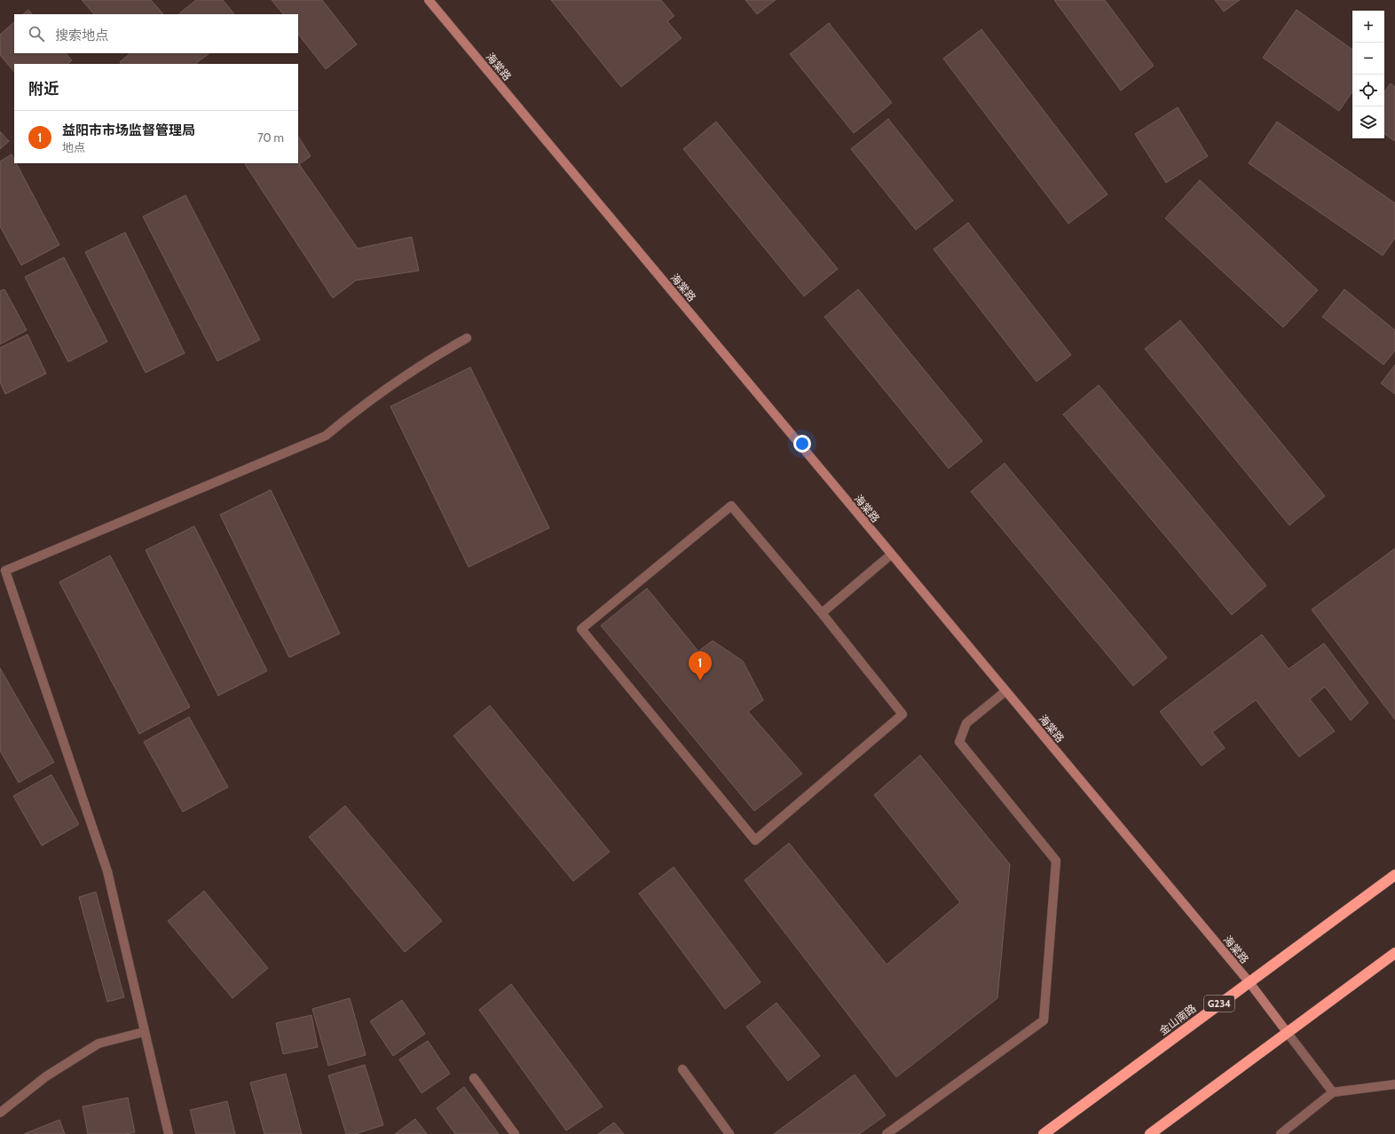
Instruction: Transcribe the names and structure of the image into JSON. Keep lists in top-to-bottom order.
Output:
{
  "streets": {
    "highway": ["G234", "金山南路"],
    "street": ["海棠路"]
  },
  "crossings": [
    ["海棠路", "金山南路"]
  ],
  "page": {
    "map_buttons": ["+", "−"],
    "search": "搜索地点",
    "heading": "附近",
    "list": [
      {
        "mark": "1",
        "name": "益阳市市场监督管理局",
        "note": "地点",
        "value": "70 m"
      }
    ],
    "pins": "1"
  }
}
